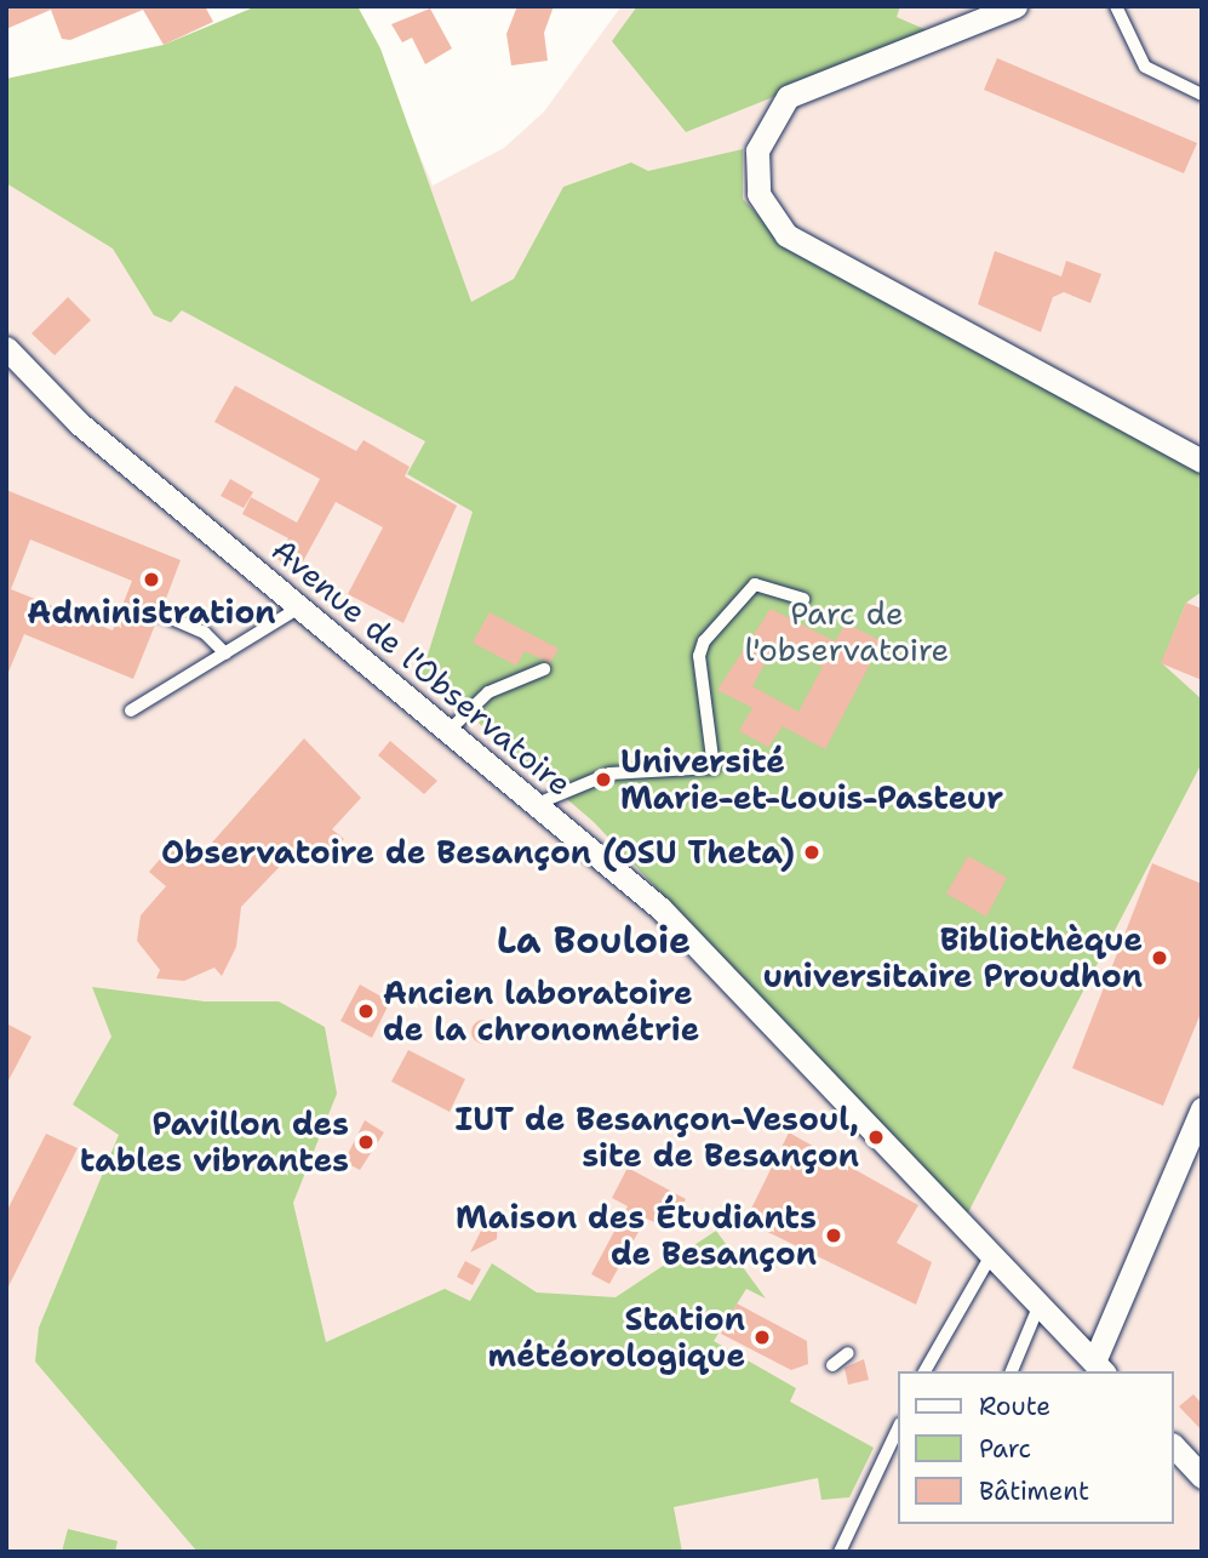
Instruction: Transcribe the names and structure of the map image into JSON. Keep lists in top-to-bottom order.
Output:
{
  "streets": {
    "street": ["Avenue de l'Observatoire"]
  },
  "districts": ["La Bouloie"],
  "parks": ["Parc de l'observatoire"],
  "places": [
    "Administration",
    "Université Marie-et-Louis-Pasteur",
    "Observatoire de Besançon (OSU Theta)",
    "Bibliothèque universitaire Proudhon",
    "Ancien laboratoire de la chronométrie",
    "IUT de Besançon-Vesoul, site de Besançon",
    "Pavillon des tables vibrantes",
    "Maison des Étudiants de Besançon",
    "Station météorologique"
  ],
  "legend": ["Route", "Parc", "Bâtiment"]
}
